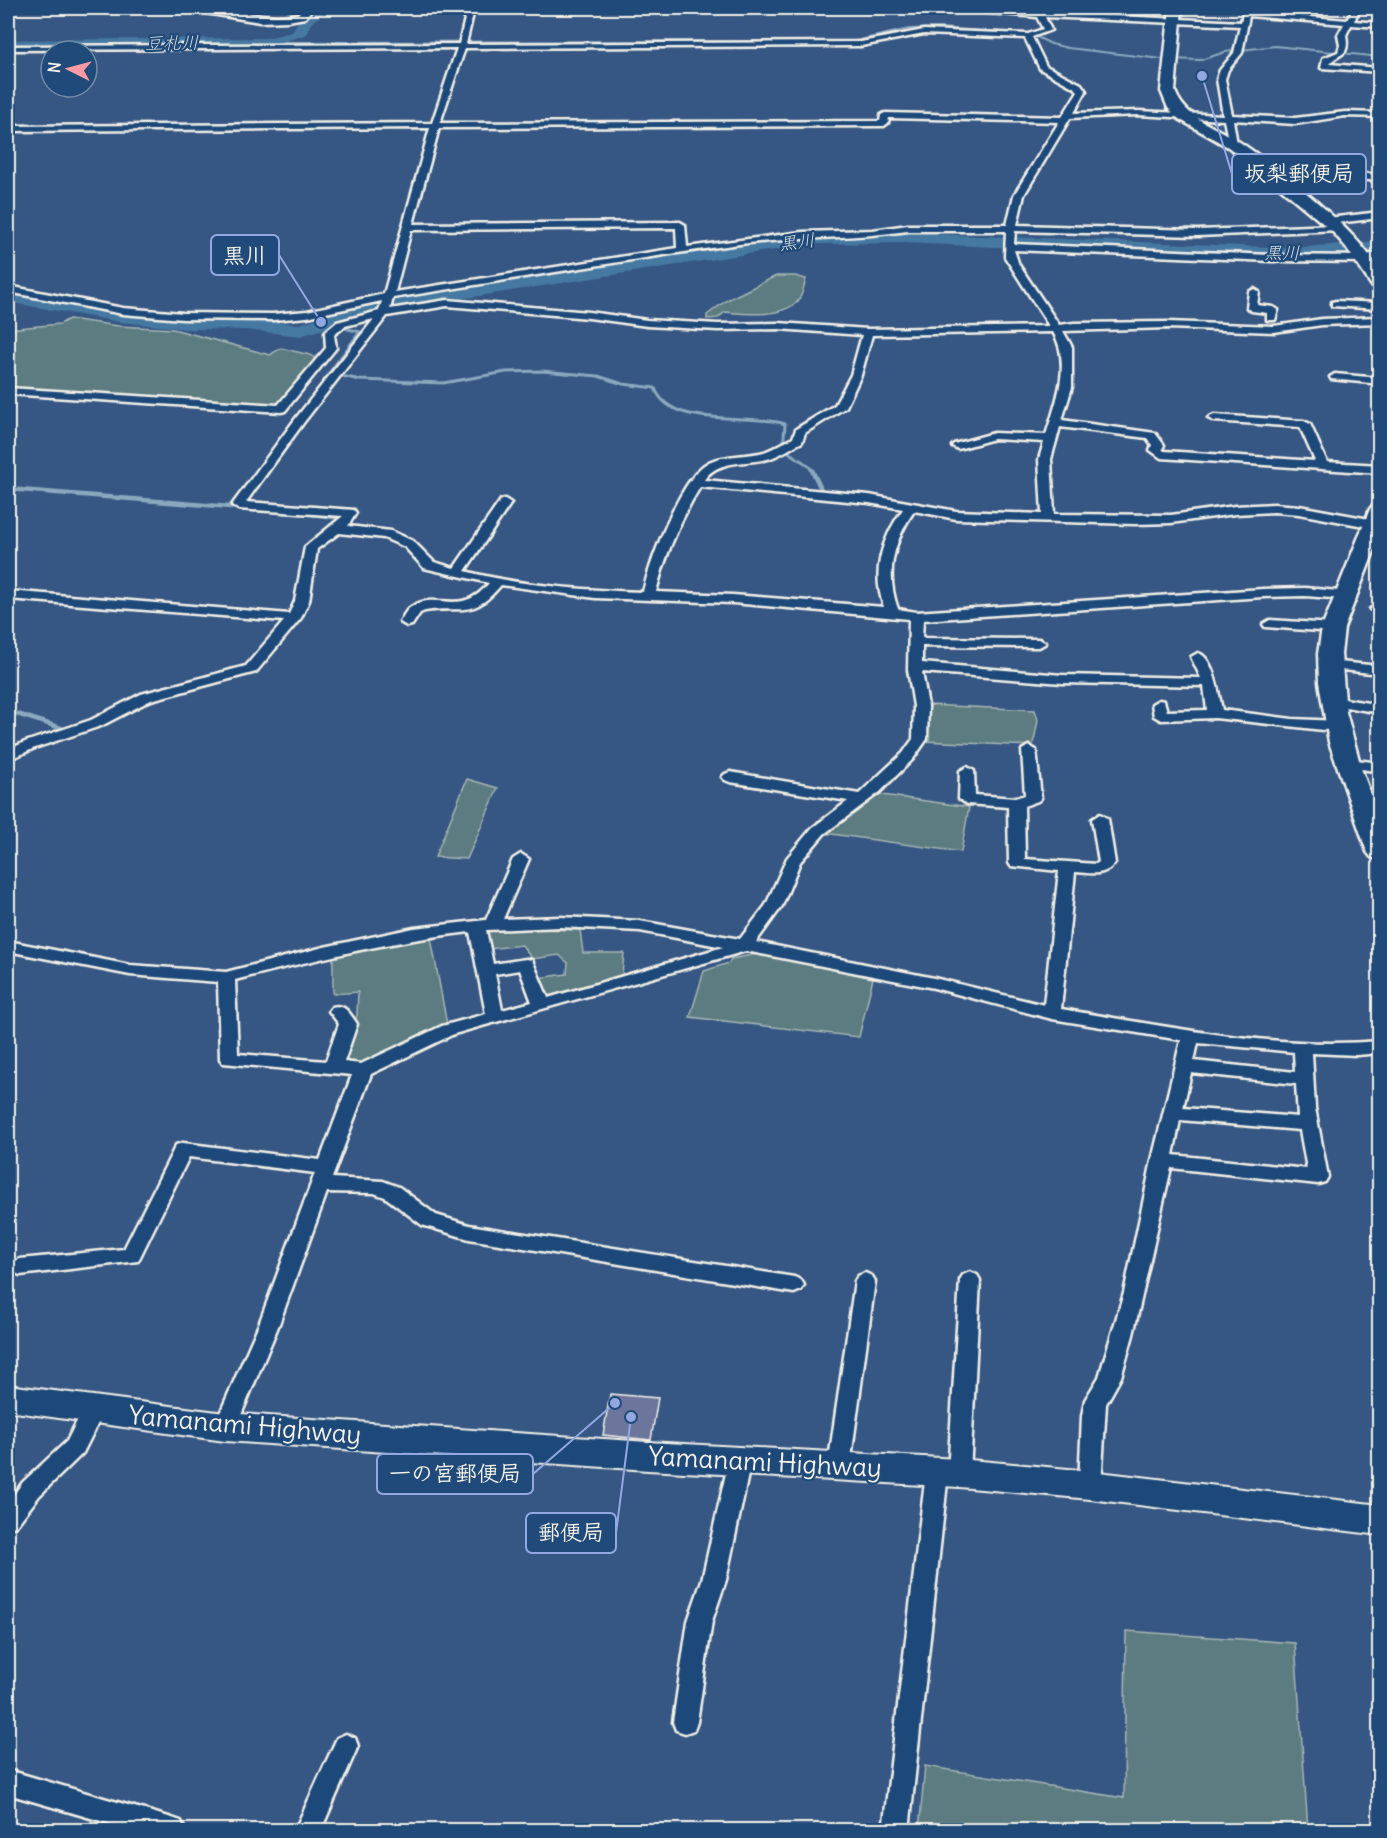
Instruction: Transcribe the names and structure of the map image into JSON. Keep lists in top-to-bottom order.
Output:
{
  "streets": {
    "main road": ["Yamanami Highway"]
  },
  "water": ["豆札川", "黒川"],
  "places": [
    "坂梨郵便局",
    "黒川",
    "一の宮郵便局",
    "郵便局"
  ],
  "north": "left"
}
